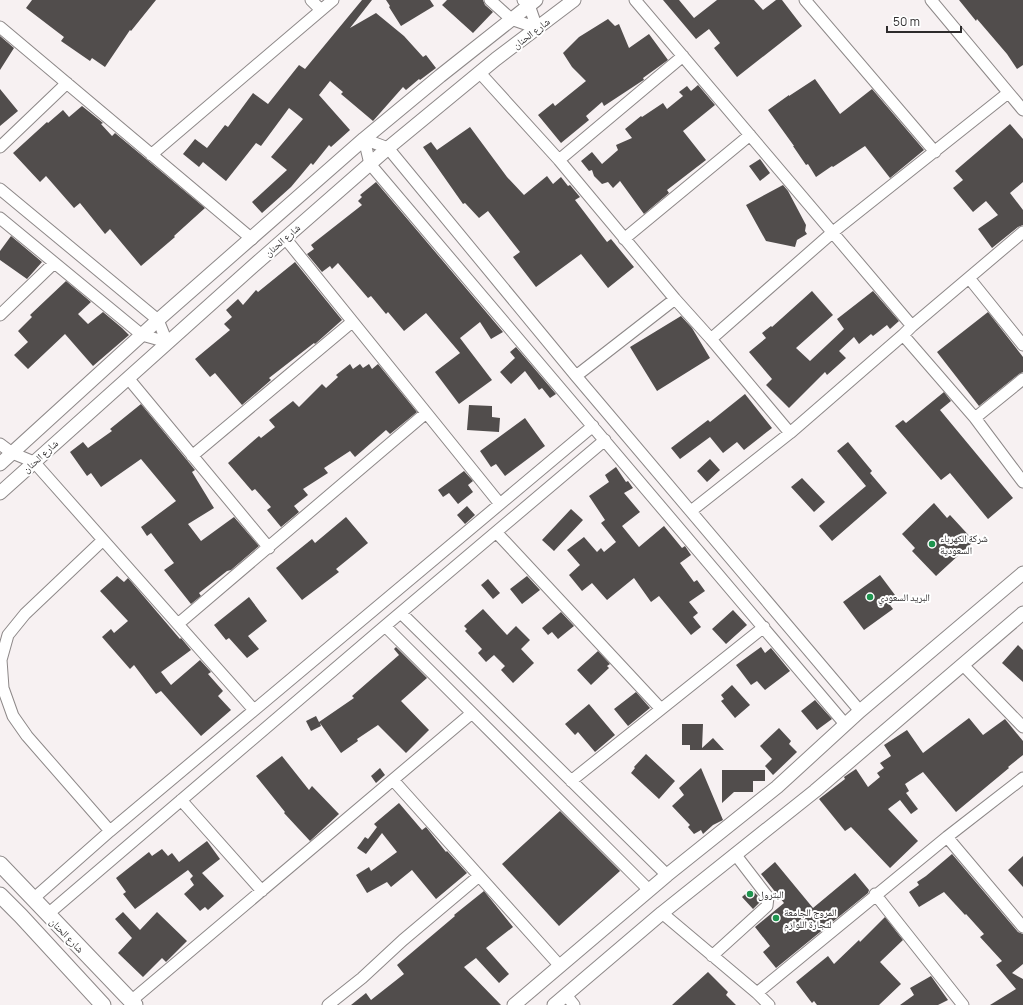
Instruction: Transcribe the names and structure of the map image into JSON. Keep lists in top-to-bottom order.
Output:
{
  "streets": {
    "main road": ["شارع الحنان"]
  },
  "places": [
    "شركة الكهرباء السعودية",
    "البريد السعودي",
    "البترول",
    "المروج الجامعة لتجارة اللوازم"
  ],
  "scale_bar": "50 m"
}
